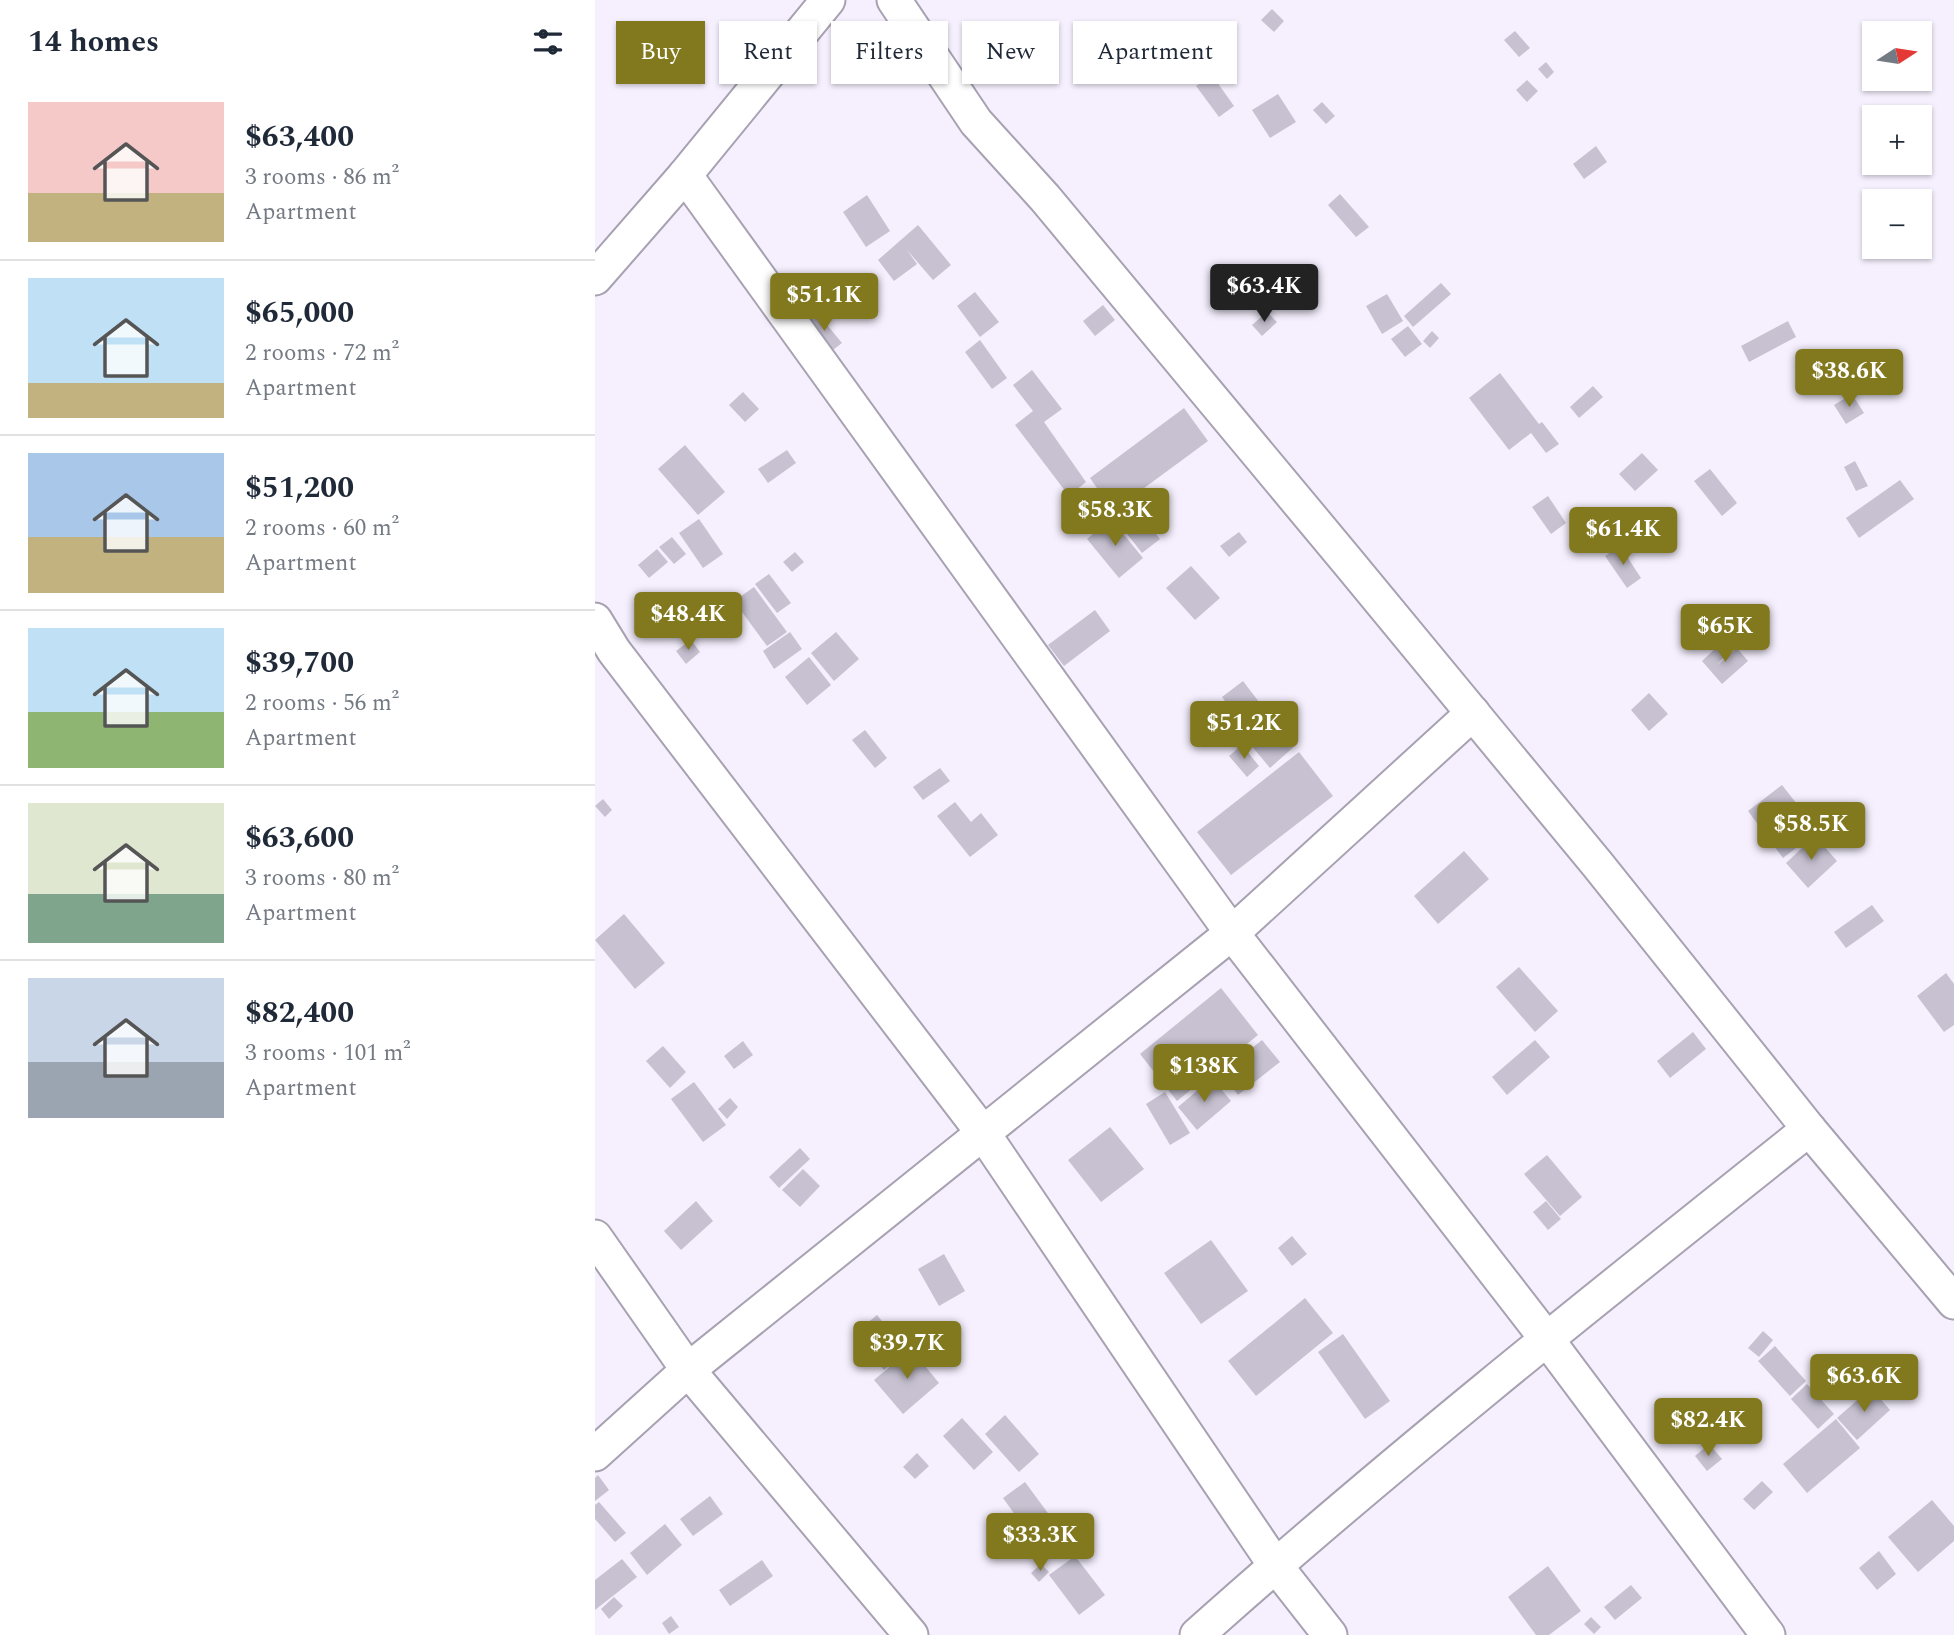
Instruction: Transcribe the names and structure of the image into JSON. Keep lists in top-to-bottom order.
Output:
{
  "north": "right",
  "page": {
    "heading": "14 homes",
    "map_buttons": ["+", "−"],
    "chip": [
      "Buy",
      "Rent",
      "Filters",
      "New",
      "Apartment"
    ],
    "list": [
      {
        "name": "$63,400",
        "note": "3 rooms · 86 m² · Apartment"
      },
      {
        "name": "$65,000",
        "note": "2 rooms · 72 m² · Apartment"
      },
      {
        "name": "$51,200",
        "note": "2 rooms · 60 m² · Apartment"
      },
      {
        "name": "$39,700",
        "note": "2 rooms · 56 m² · Apartment"
      },
      {
        "name": "$63,600",
        "note": "3 rooms · 80 m² · Apartment"
      },
      {
        "name": "$82,400",
        "note": "3 rooms · 101 m² · Apartment"
      }
    ],
    "price": [
      "$63.4K",
      "$51.1K",
      "$38.6K",
      "$58.3K",
      "$61.4K",
      "$48.4K",
      "$65K",
      "$51.2K",
      "$58.5K",
      "$138K",
      "$39.7K",
      "$63.6K",
      "$82.4K",
      "$33.3K"
    ]
  }
}
